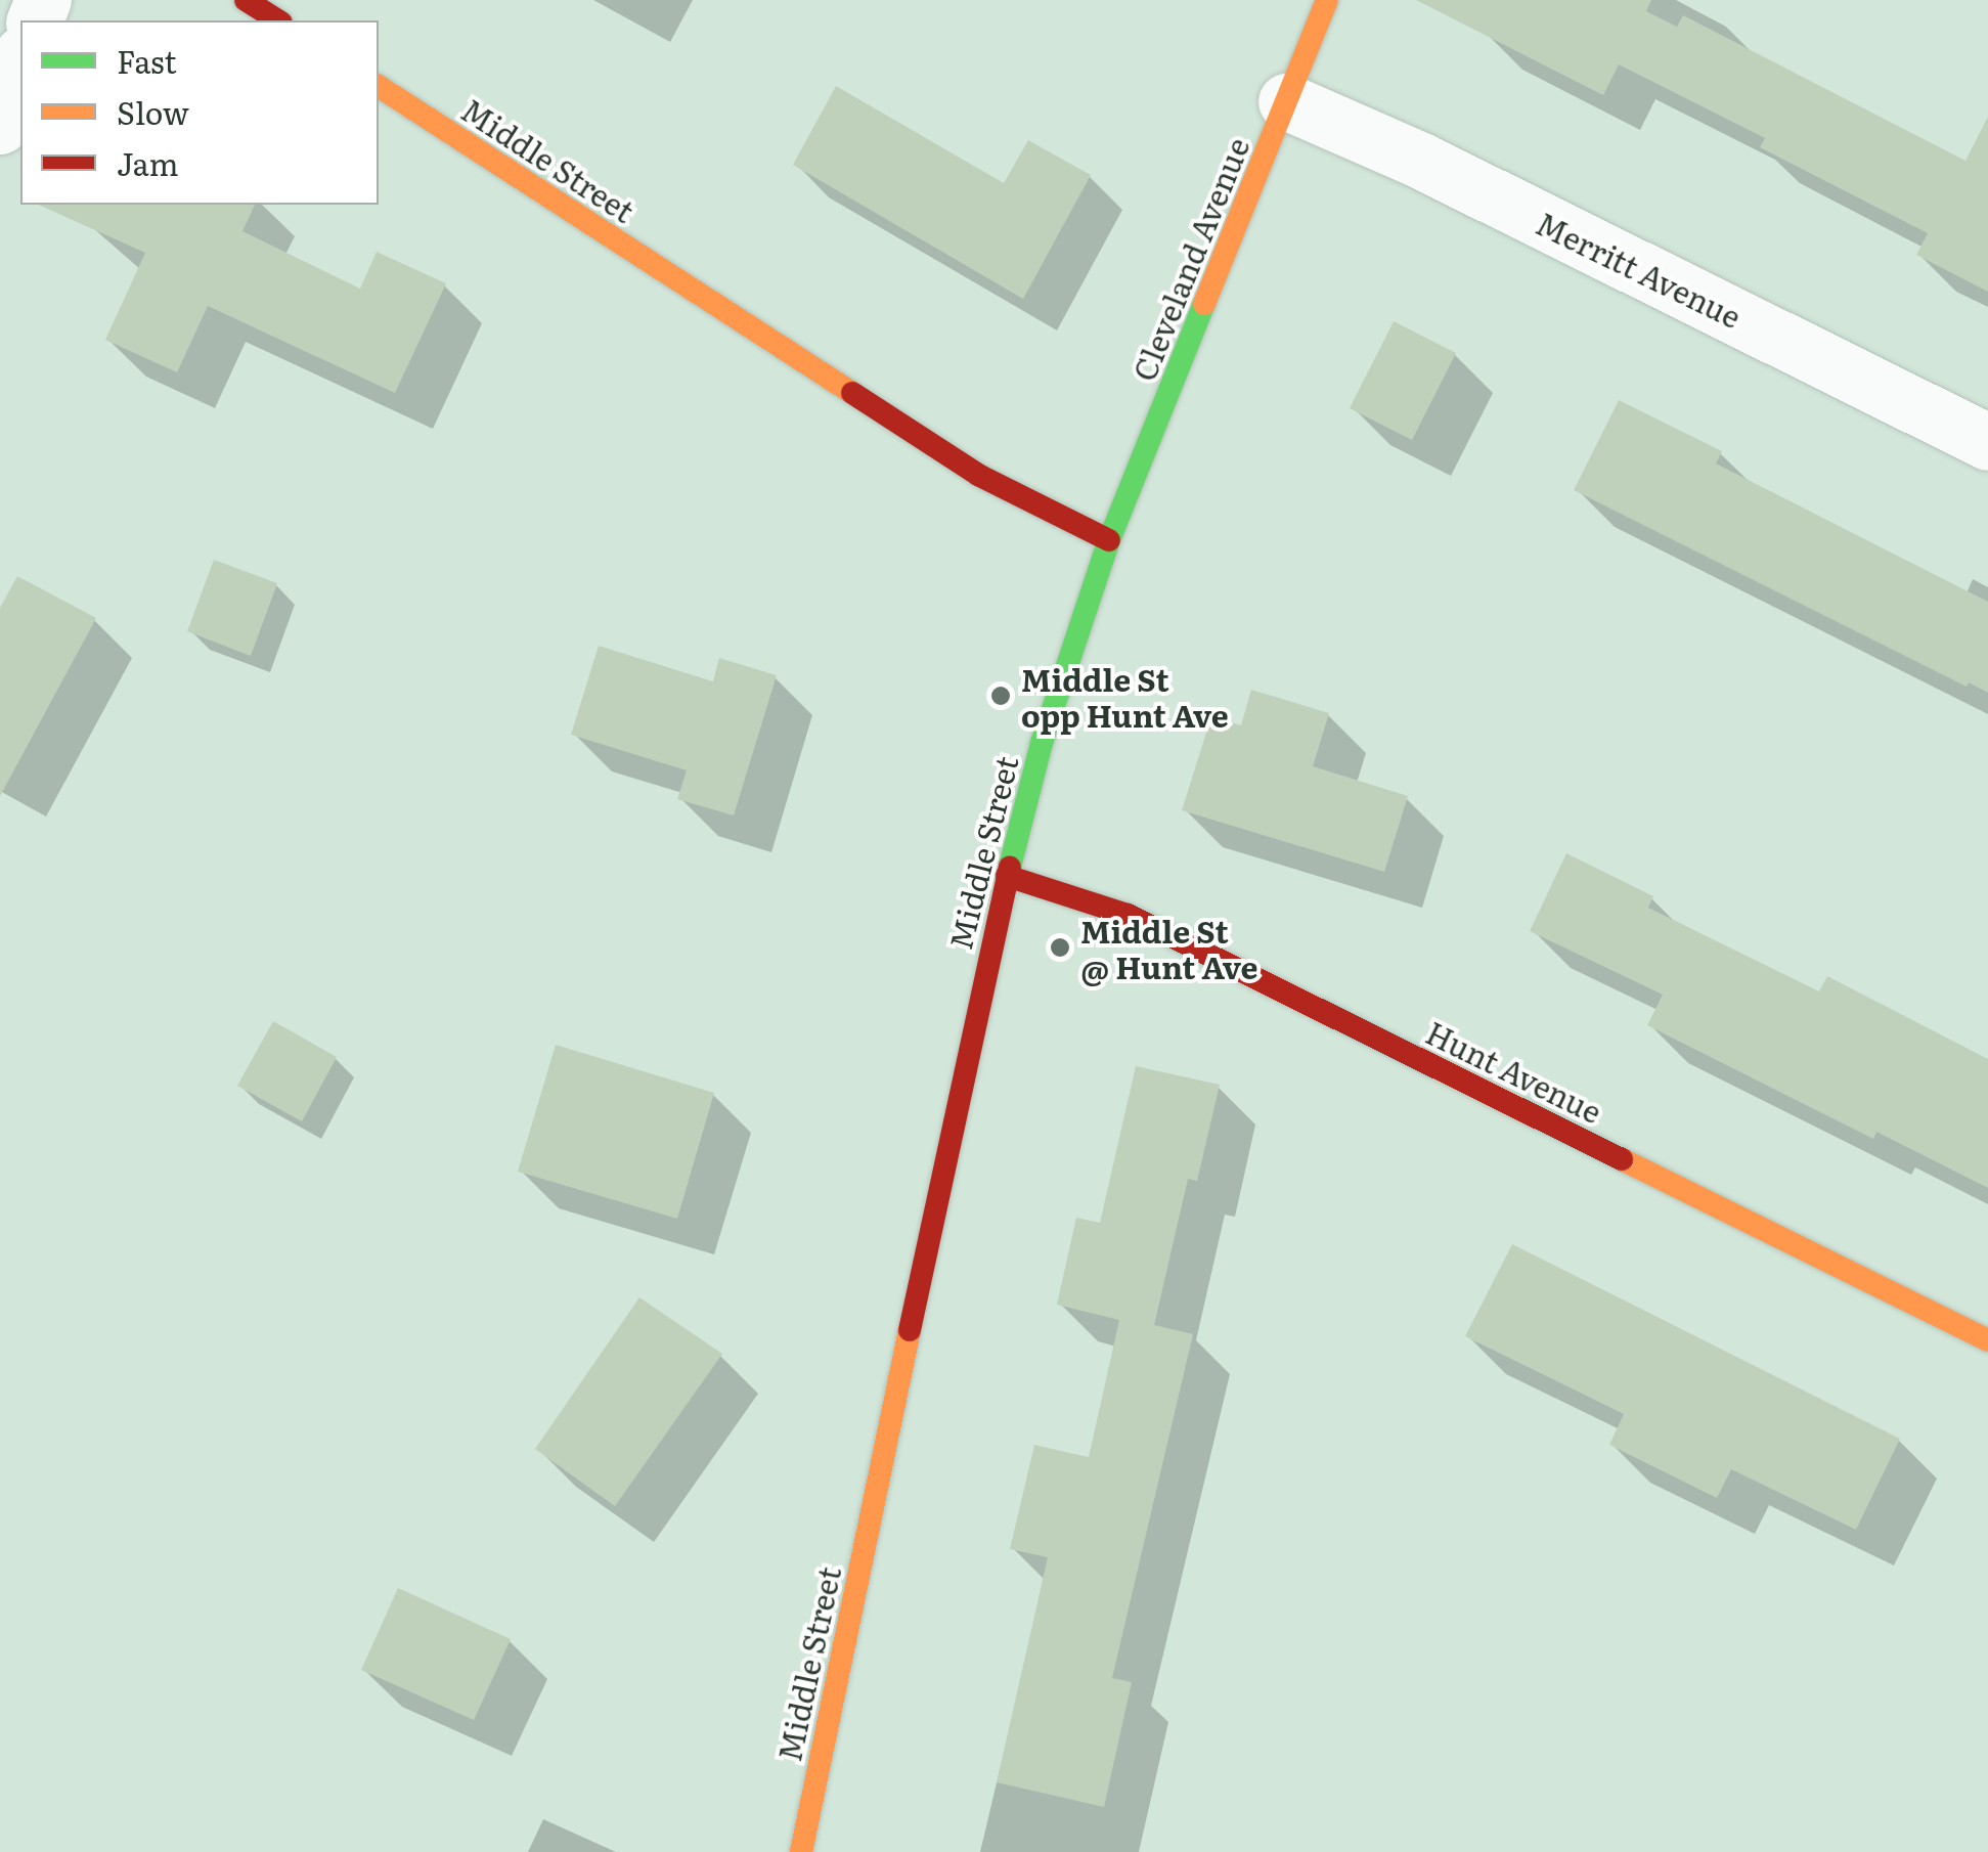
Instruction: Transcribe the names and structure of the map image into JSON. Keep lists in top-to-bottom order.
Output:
{
  "streets": {
    "street": [
      "Middle Street",
      "Cleveland Avenue",
      "Merritt Avenue",
      "Hunt Avenue"
    ]
  },
  "crossings": [
    ["Middle Street", "Cleveland Avenue"],
    ["Middle Street", "Hunt Avenue"],
    ["Cleveland Avenue", "Merritt Avenue"]
  ],
  "places": ["Middle St opp Hunt Ave", "Middle St @ Hunt Ave"],
  "legend": ["Fast", "Slow", "Jam"]
}
